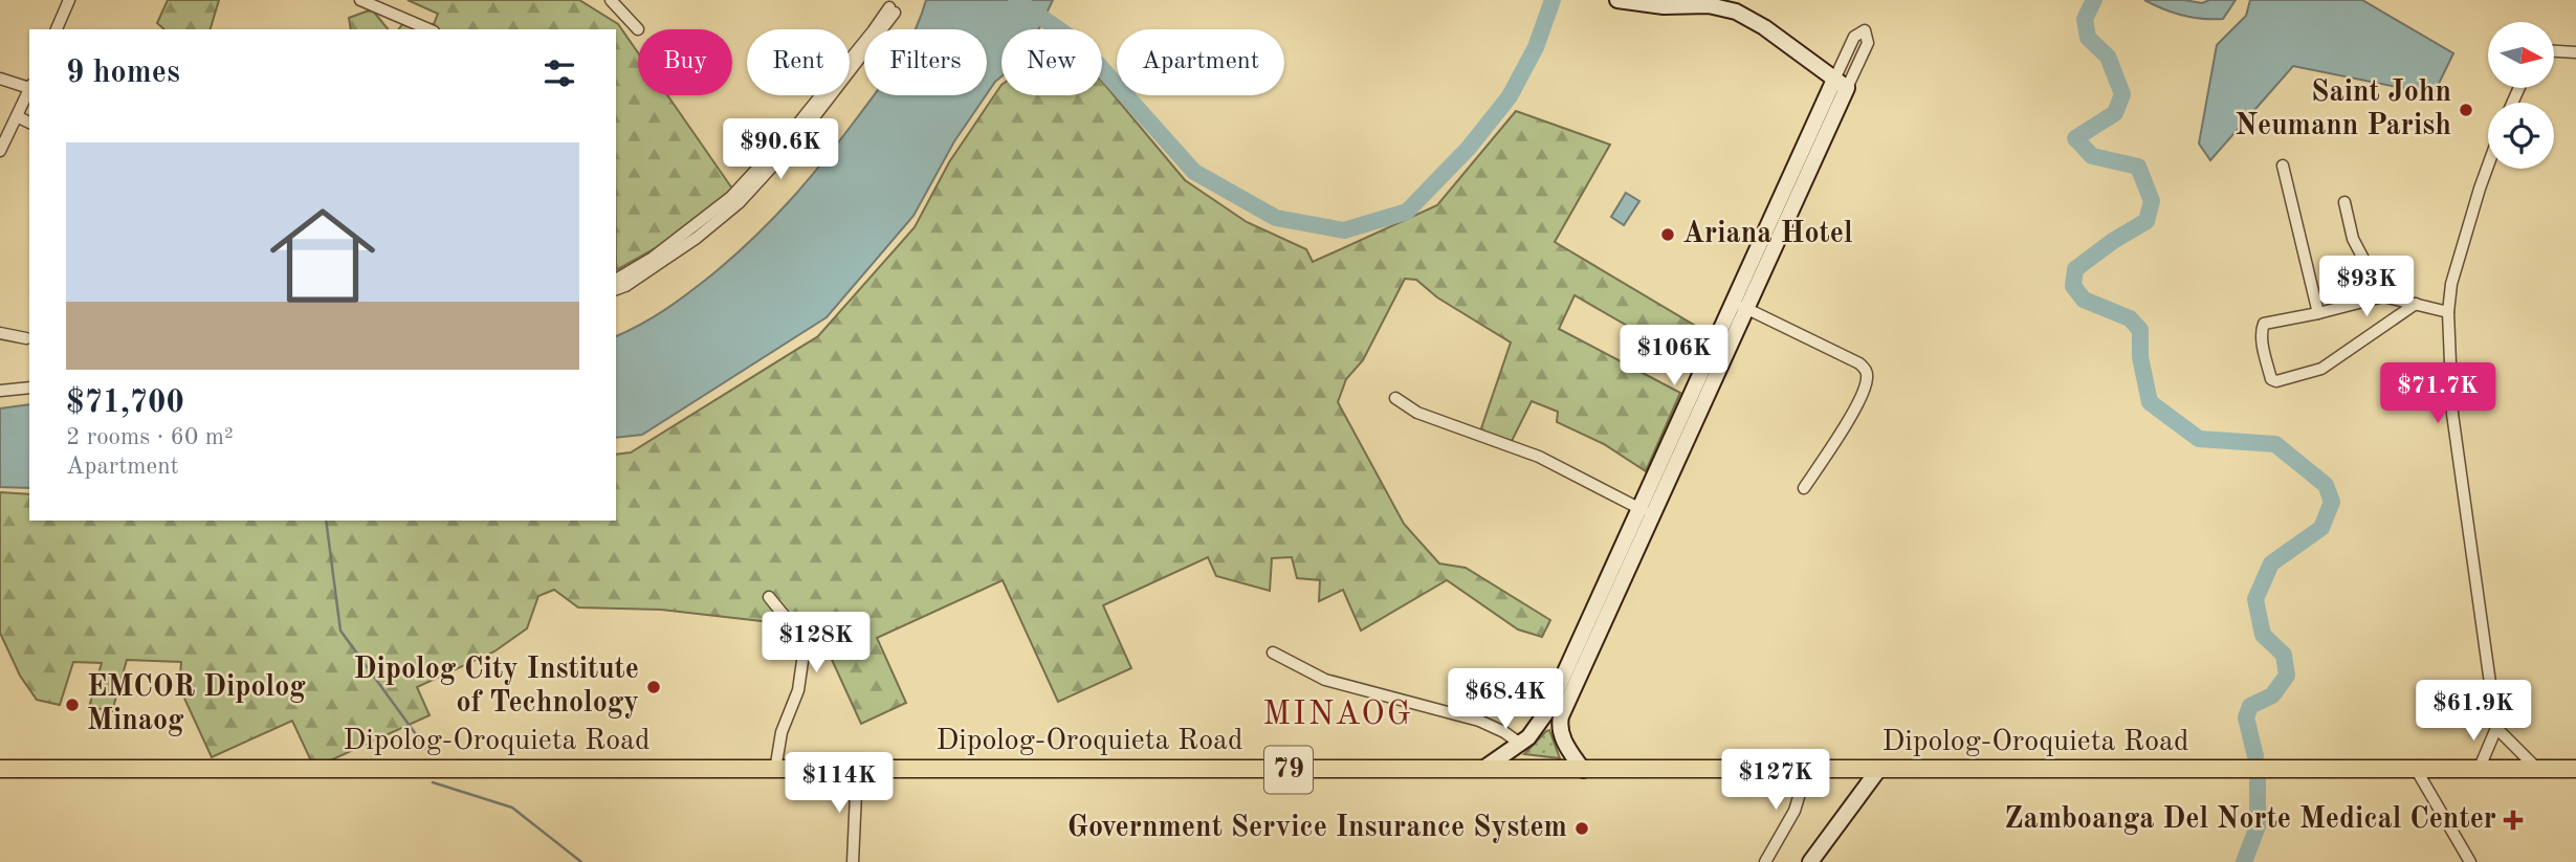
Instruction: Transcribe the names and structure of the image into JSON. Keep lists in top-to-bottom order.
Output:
{
  "streets": {
    "highway": ["Dipolog-Oroquieta Road", "79"]
  },
  "districts": ["MINAOG"],
  "places": {
    "other": [
      "Saint John Neumann Parish",
      "Ariana Hotel",
      "Dipolog City Institute of Technology",
      "EMCOR Dipolog Minaog",
      "Government Service Insurance System"
    ],
    "health": ["Zamboanga Del Norte Medical Center"]
  },
  "north": "right",
  "page": {
    "chip": [
      "Buy",
      "Rent",
      "Filters",
      "New",
      "Apartment"
    ],
    "heading": "9 homes",
    "list": [
      {
        "name": "$71,700",
        "note": "2 rooms · 60 m² · Apartment"
      }
    ],
    "price": [
      "$90.6K",
      "$93K",
      "$106K",
      "$71.7K",
      "$128K",
      "$68.4K",
      "$61.9K",
      "$127K",
      "$114K"
    ]
  }
}
